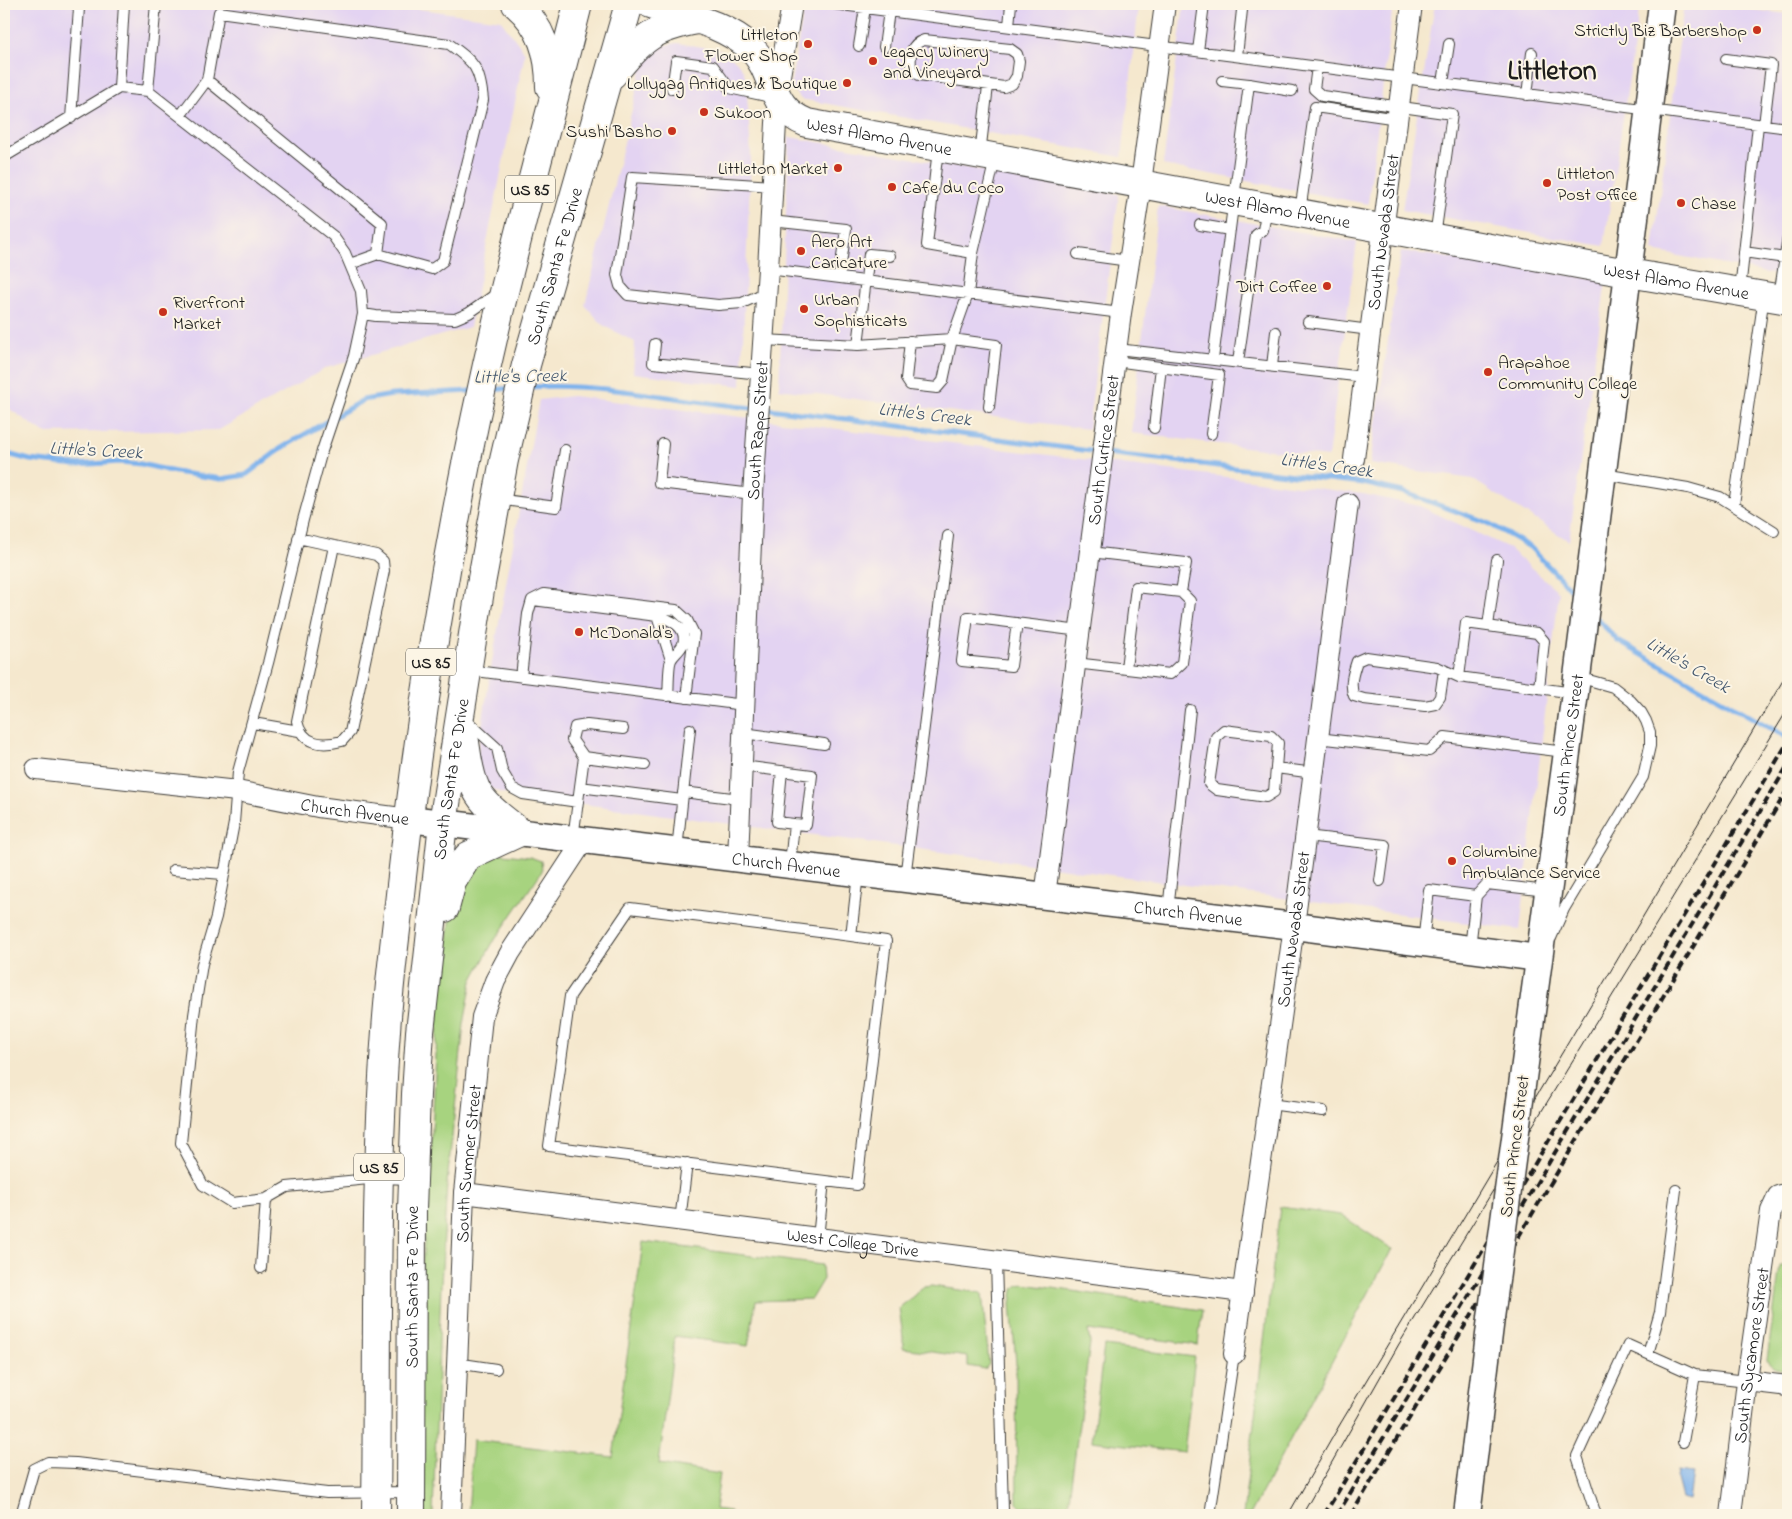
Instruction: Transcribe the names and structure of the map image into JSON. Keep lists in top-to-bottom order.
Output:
{
  "streets": {
    "main road": ["West Alamo Avenue", "US 85", "South Santa Fe Drive"],
    "street": [
      "South Nevada Street",
      "South Rapp Street",
      "South Curtice Street",
      "South Prince Street",
      "Church Avenue",
      "South Sumner Street",
      "West College Drive",
      "South Sycamore Street"
    ]
  },
  "crossings": [
    ["West Alamo Avenue", "South Nevada Street"],
    ["West Alamo Avenue", "South Rapp Street"],
    ["West Alamo Avenue", "South Curtice Street"],
    ["West Alamo Avenue", "South Prince Street"],
    ["South Nevada Street", "Church Avenue"],
    ["South Nevada Street", "West College Drive"],
    ["South Santa Fe Drive", "Church Avenue"],
    ["South Rapp Street", "Church Avenue"],
    ["South Curtice Street", "Church Avenue"],
    ["South Prince Street", "Church Avenue"],
    ["Church Avenue", "South Sumner Street"],
    ["South Sumner Street", "West College Drive"]
  ],
  "districts": ["Littleton"],
  "water": ["Little's Creek"],
  "places": [
    "Strictly Biz Barbershop",
    "Littleton Flower Shop",
    "Legacy Winery and Vineyard",
    "Lollygag Antiques & Boutique",
    "Sukoon",
    "Sushi Basho",
    "Littleton Market",
    "Littleton Post Office",
    "Cafe du Coco",
    "Chase",
    "Aero Art Caricature",
    "Dirt Coffee",
    "Urban Sophisticats",
    "Riverfront Market",
    "Arapahoe Community College",
    "McDonald's",
    "Columbine Ambulance Service"
  ]
}
